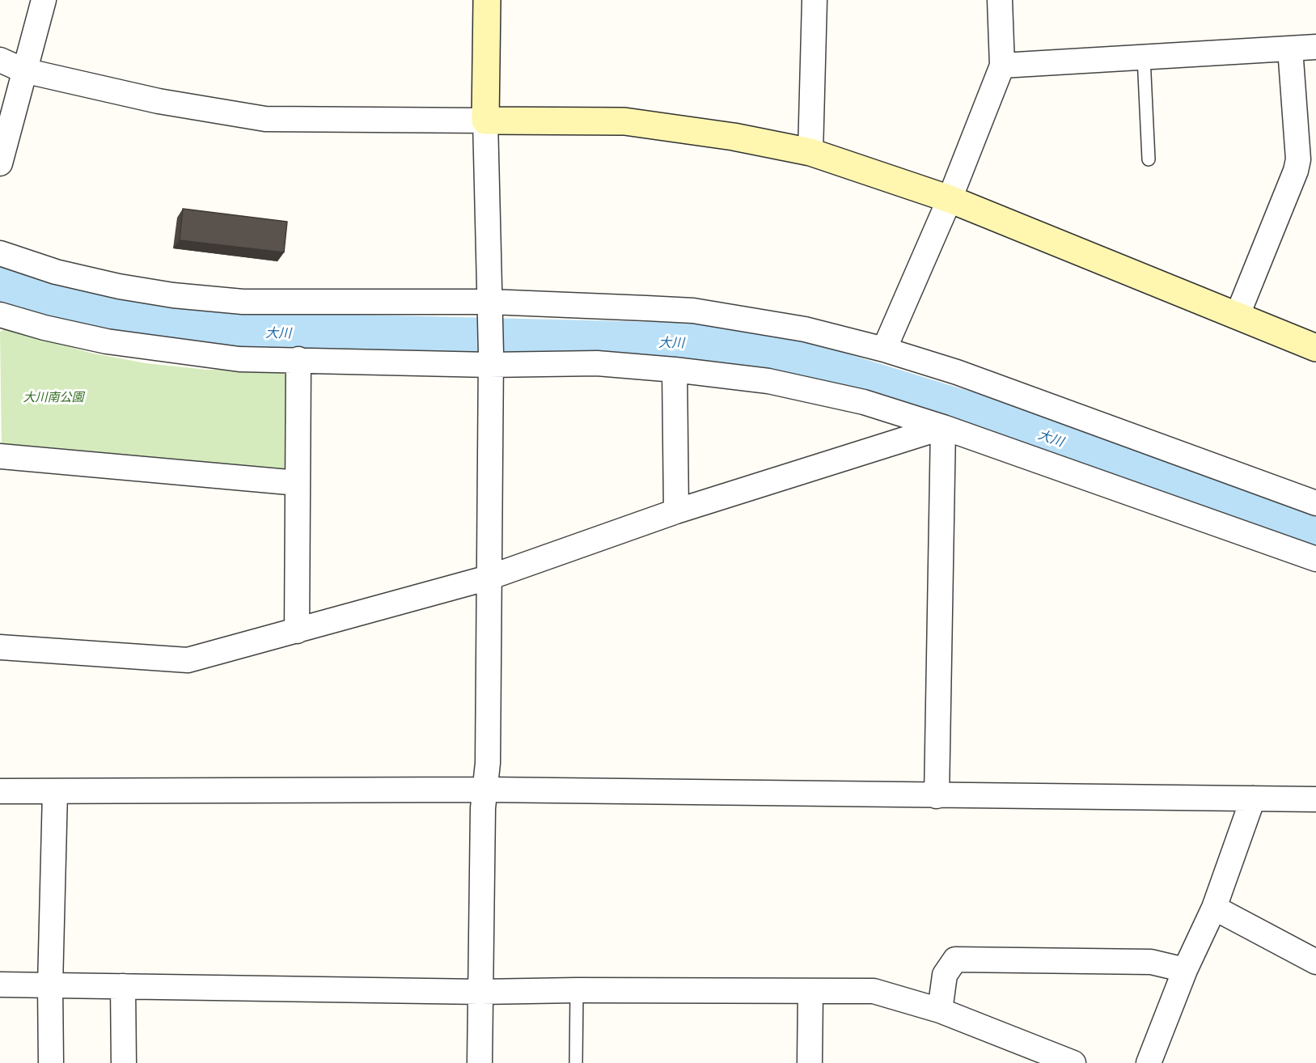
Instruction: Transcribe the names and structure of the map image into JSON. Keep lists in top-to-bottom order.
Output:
{
  "water": ["大川"],
  "parks": ["大川南公園"]
}
